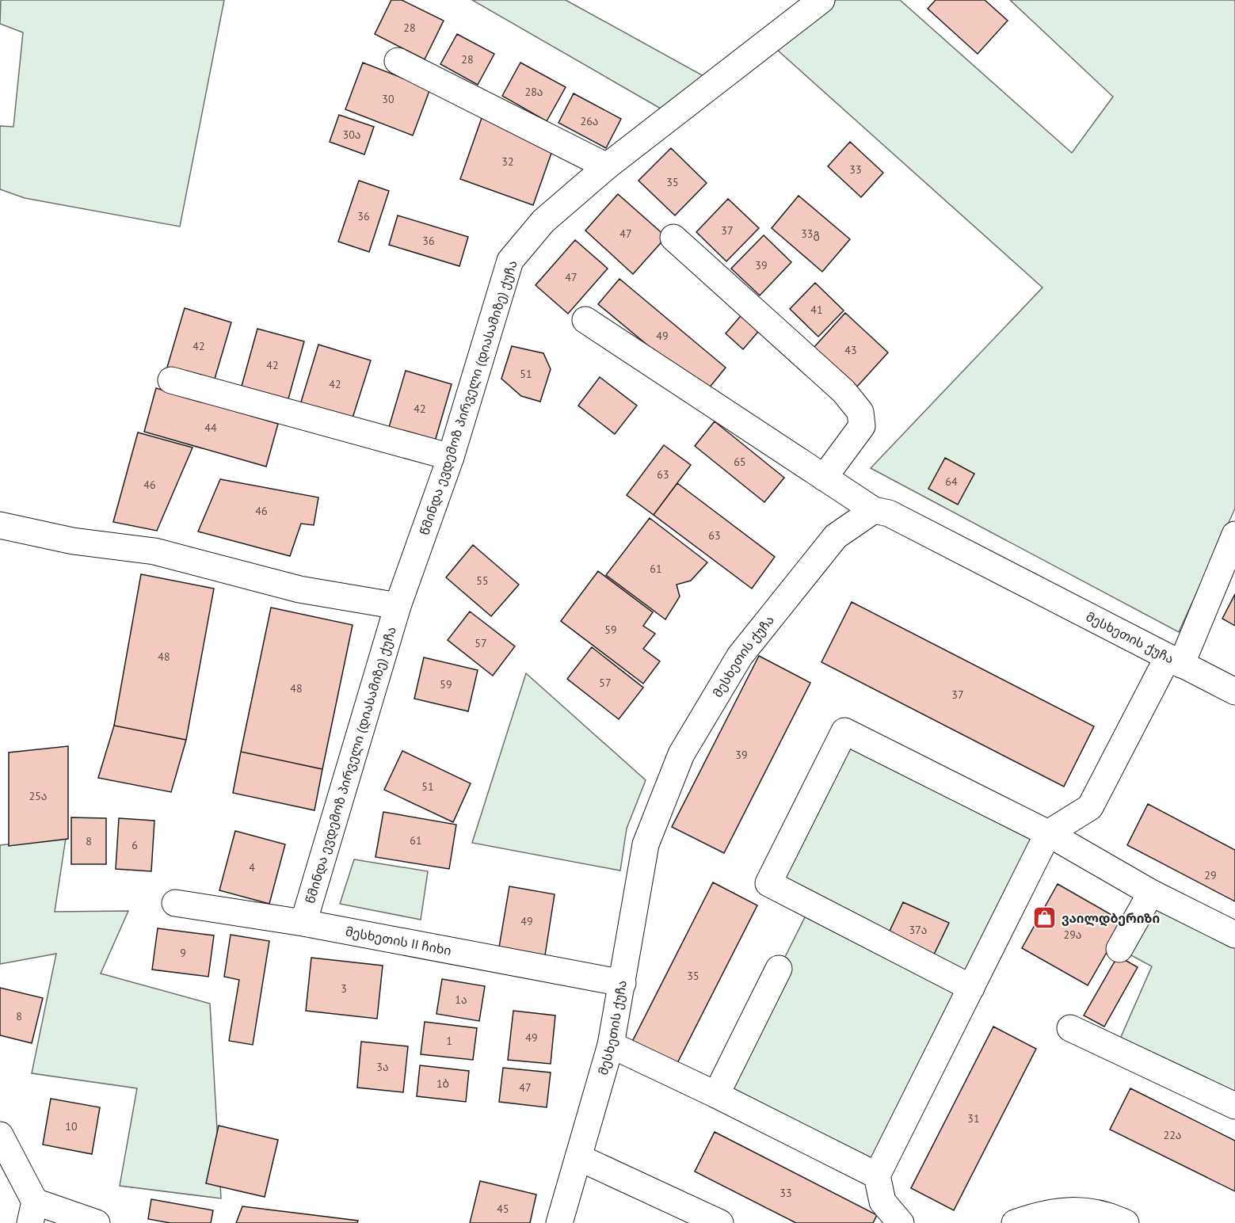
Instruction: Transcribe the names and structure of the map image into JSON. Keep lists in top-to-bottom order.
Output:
{
  "streets": {
    "street": ["წმინდა ევდემოზ პირველი (დიასამიზე) ქუჩა", "მესხეთის ქუჩა", "მესხეთის II ჩიხი"]
  },
  "crossings": [
    ["წმინდა ევდემოზ პირველი (დიასამიზე) ქუჩა", "მესხეთის II ჩიხი"],
    ["მესხეთის ქუჩა", "მესხეთის II ჩიხი"]
  ],
  "places": {
    "shop": ["ვაილდბერიზი"]
  },
  "house_numbers": [
    "28",
    "28",
    "28ა",
    "30",
    "26ა",
    "30ა",
    "32",
    "33",
    "35",
    "36",
    "37",
    "47",
    "33გ",
    "36",
    "39",
    "47",
    "41",
    "49",
    "42",
    "43",
    "42",
    "51",
    "42",
    "42",
    "44",
    "65",
    "63",
    "64",
    "46",
    "46",
    "63",
    "61",
    "55",
    "59",
    "57",
    "48",
    "57",
    "59",
    "48",
    "37",
    "39",
    "51",
    "25ა",
    "61",
    "8",
    "6",
    "4",
    "29",
    "49",
    "37ა",
    "29ა",
    "9",
    "35",
    "3",
    "1ა",
    "8",
    "49",
    "1",
    "3ა",
    "1ბ",
    "47",
    "31",
    "10",
    "22ა",
    "33",
    "45"
  ]
}
